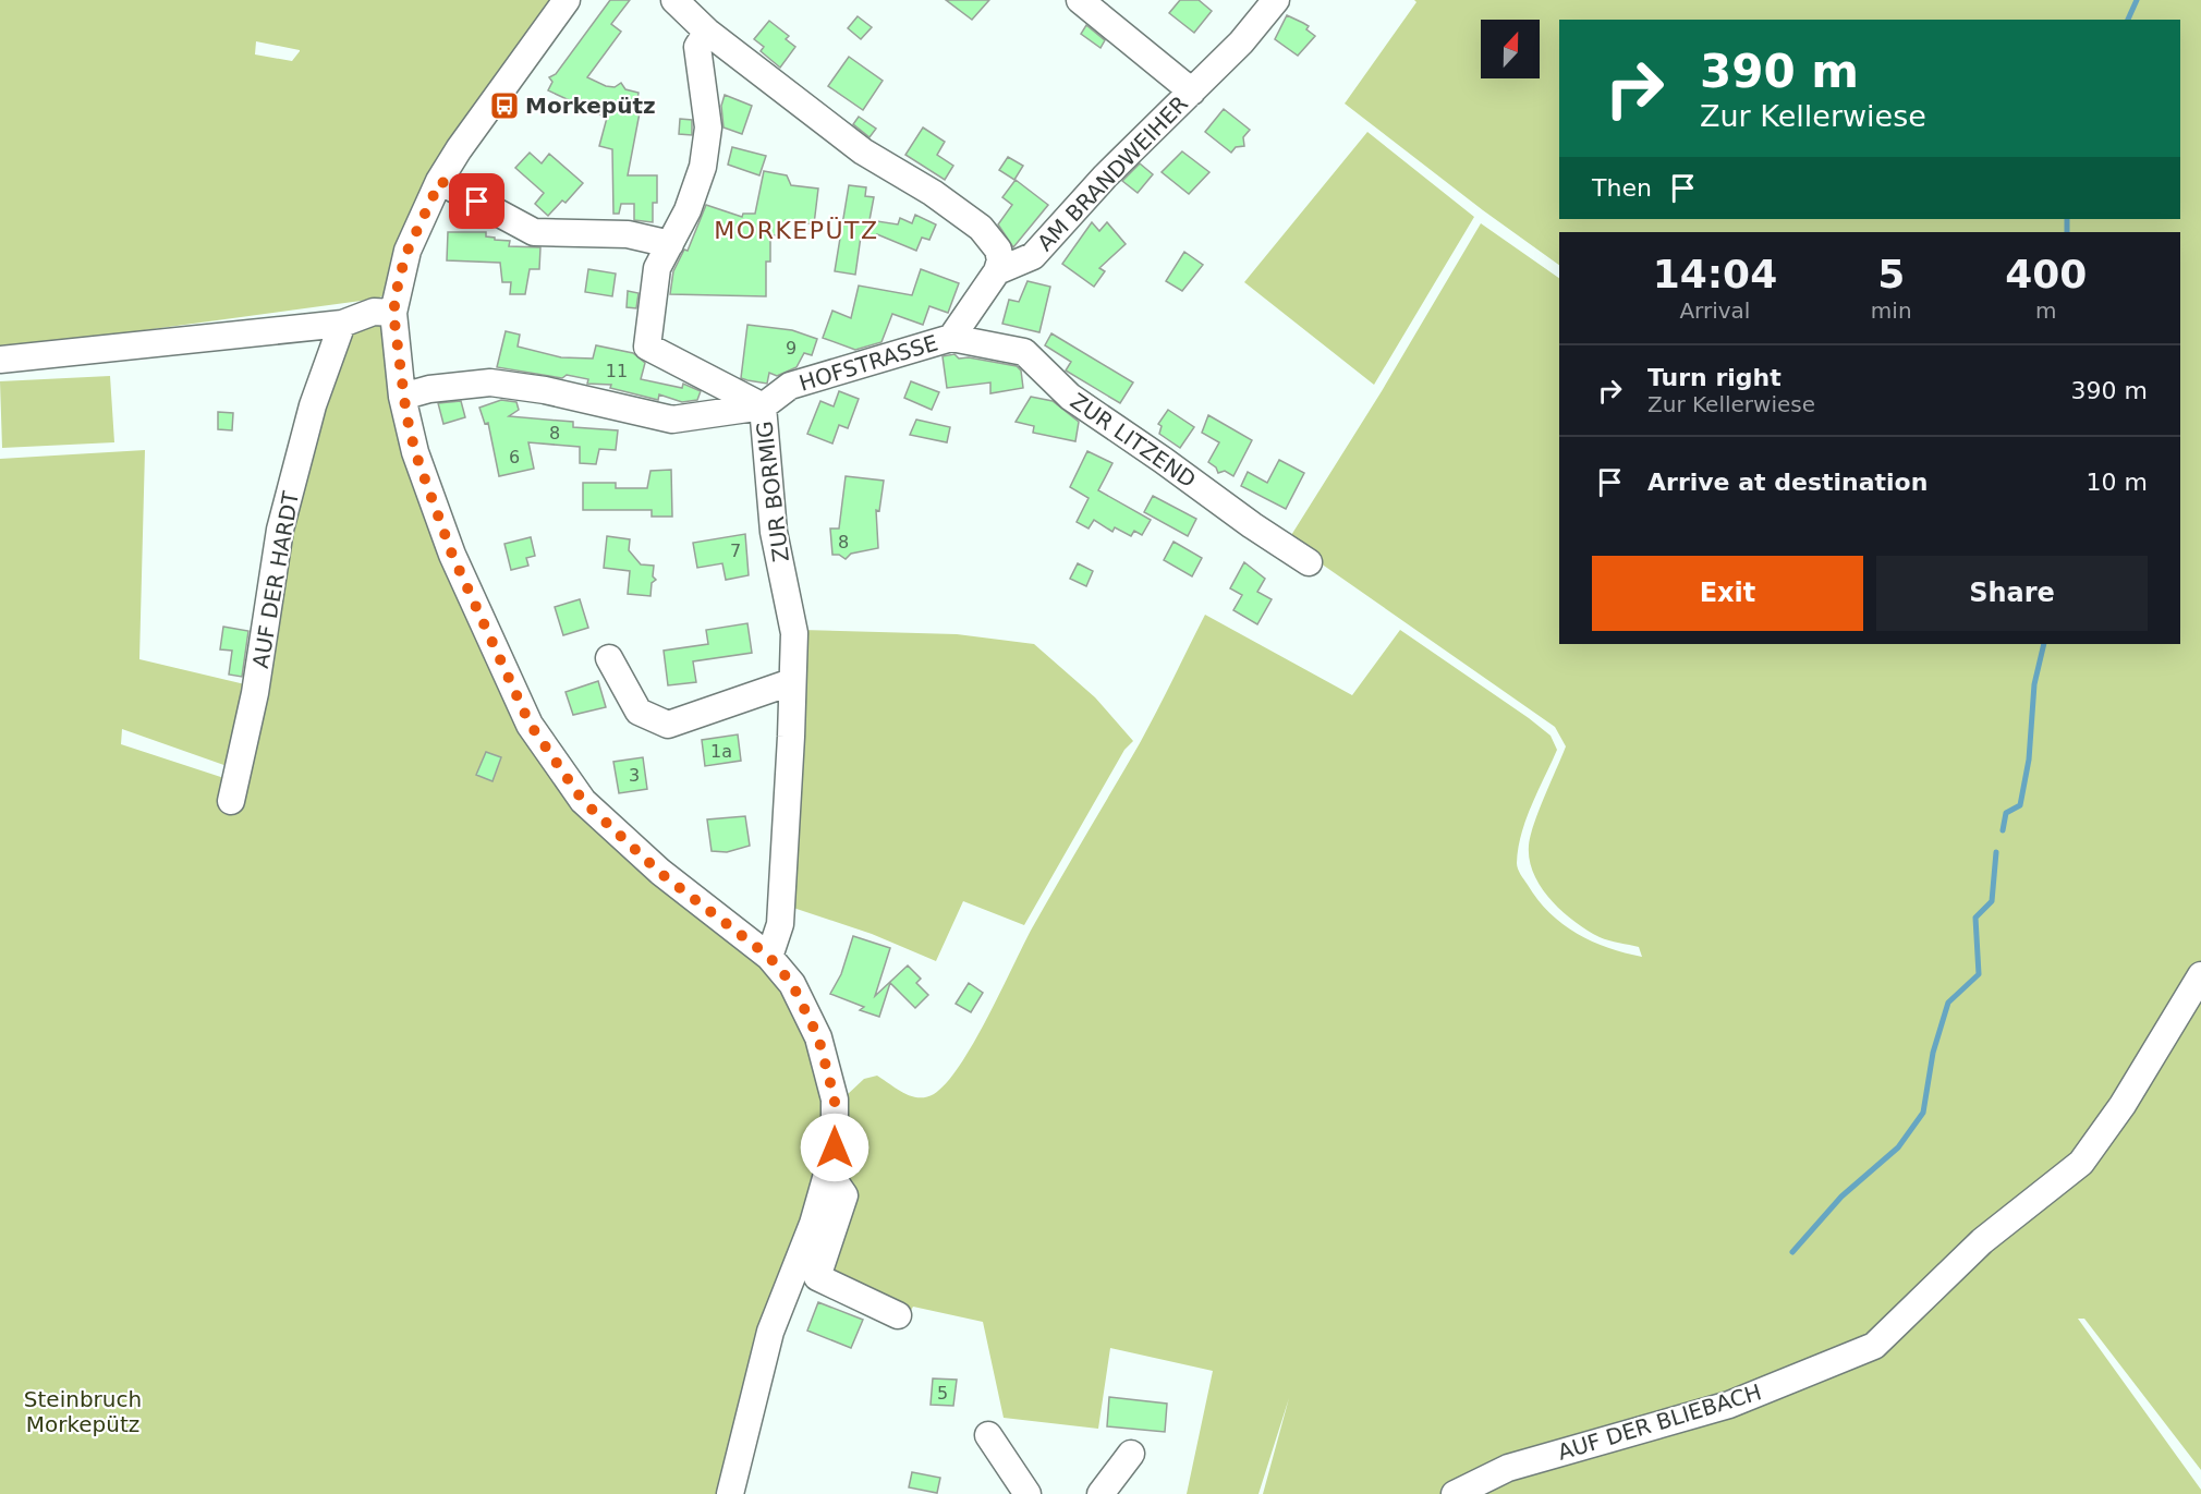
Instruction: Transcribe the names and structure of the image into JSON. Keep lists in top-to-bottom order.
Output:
{
  "streets": {
    "street": [
      "AM BRANDWEIHER",
      "HOFSTRASSE",
      "ZUR LITZEND",
      "ZUR BORMIG",
      "AUF DER HARDT",
      "AUF DER BLIEBACH"
    ]
  },
  "crossings": [
    ["AM BRANDWEIHER", "HOFSTRASSE"],
    ["HOFSTRASSE", "ZUR LITZEND"],
    ["HOFSTRASSE", "ZUR BORMIG"]
  ],
  "districts": ["MORKEPÜTZ"],
  "parks": ["Steinbruch Morkepütz"],
  "places": {
    "bus stop": ["Morkepütz"]
  },
  "house_numbers": [
    "9",
    "11",
    "8",
    "6",
    "8",
    "7",
    "1a",
    "3",
    "5"
  ],
  "north": "top",
  "page": {
    "turn": ["390 m", "Zur Kellerwiese"],
    "then": "Then",
    "eta": [
      "14:04",
      "Arrival",
      "5",
      "min",
      "400",
      "m"
    ],
    "list": [
      {
        "name": "Turn right",
        "note": "Zur Kellerwiese",
        "value": "390 m"
      },
      {
        "name": "Arrive at destination",
        "value": "10 m"
      }
    ],
    "buttons": ["Exit", "Share"]
  }
}
